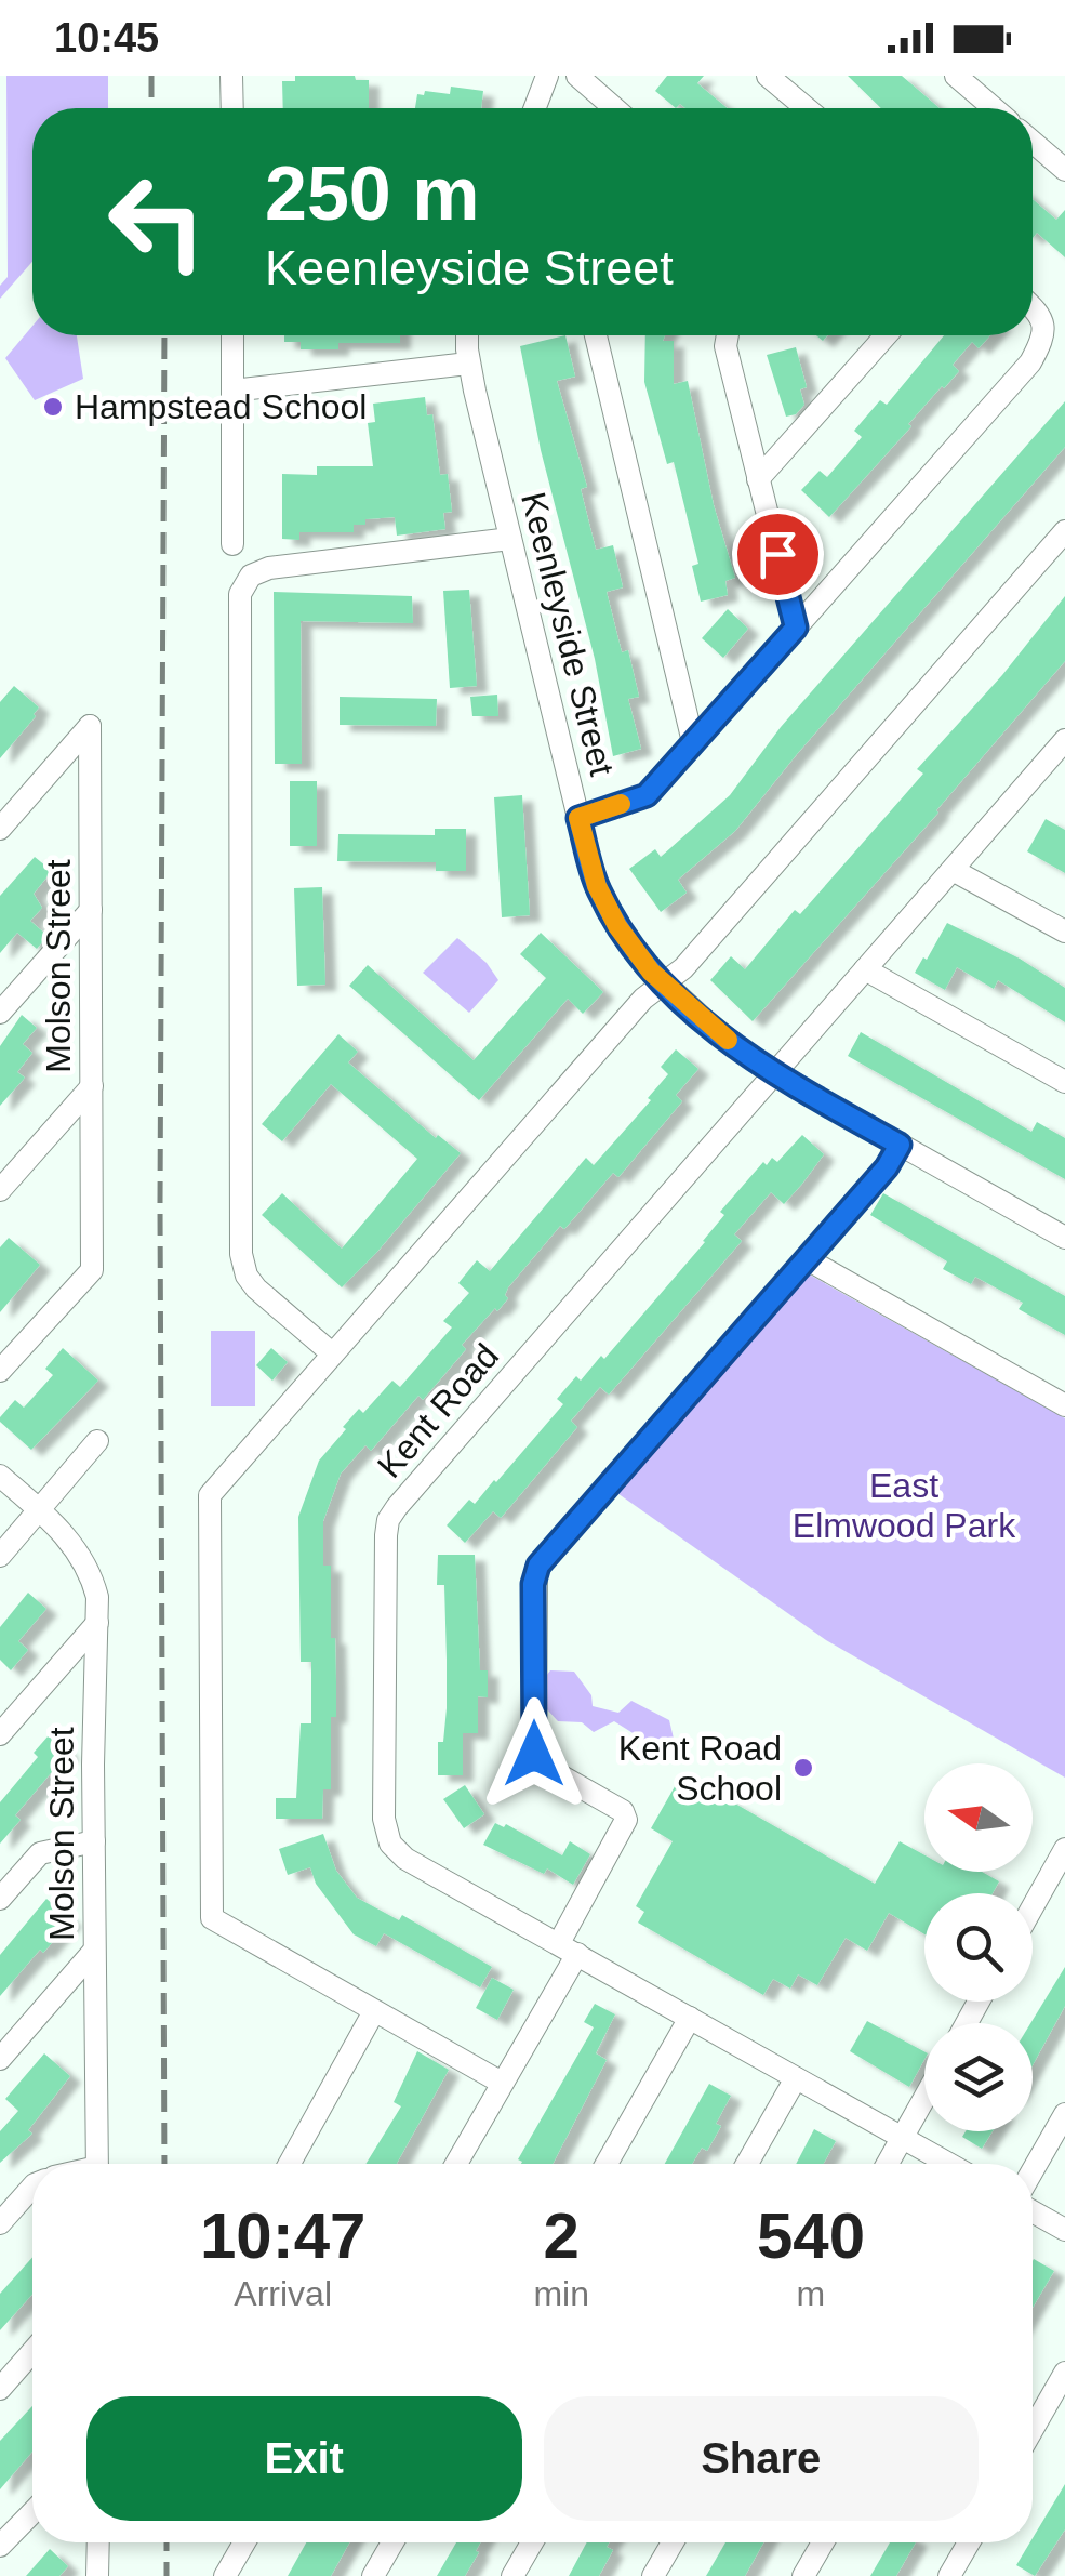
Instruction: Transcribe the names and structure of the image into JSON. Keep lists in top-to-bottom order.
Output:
{
  "streets": {
    "street": ["Keenleyside Street", "Molson Street", "Kent Road"]
  },
  "crossings": [
    ["Keenleyside Street", "Kent Road"]
  ],
  "parks": ["East Elmwood Park"],
  "places": ["Hampstead School", "Kent Road School"],
  "north": "left",
  "page": {
    "status": "10:45",
    "turn": ["250 m", "Keenleyside Street"],
    "eta": [
      "10:47",
      "Arrival",
      "2",
      "min",
      "540",
      "m"
    ],
    "buttons": ["Exit", "Share"]
  }
}
